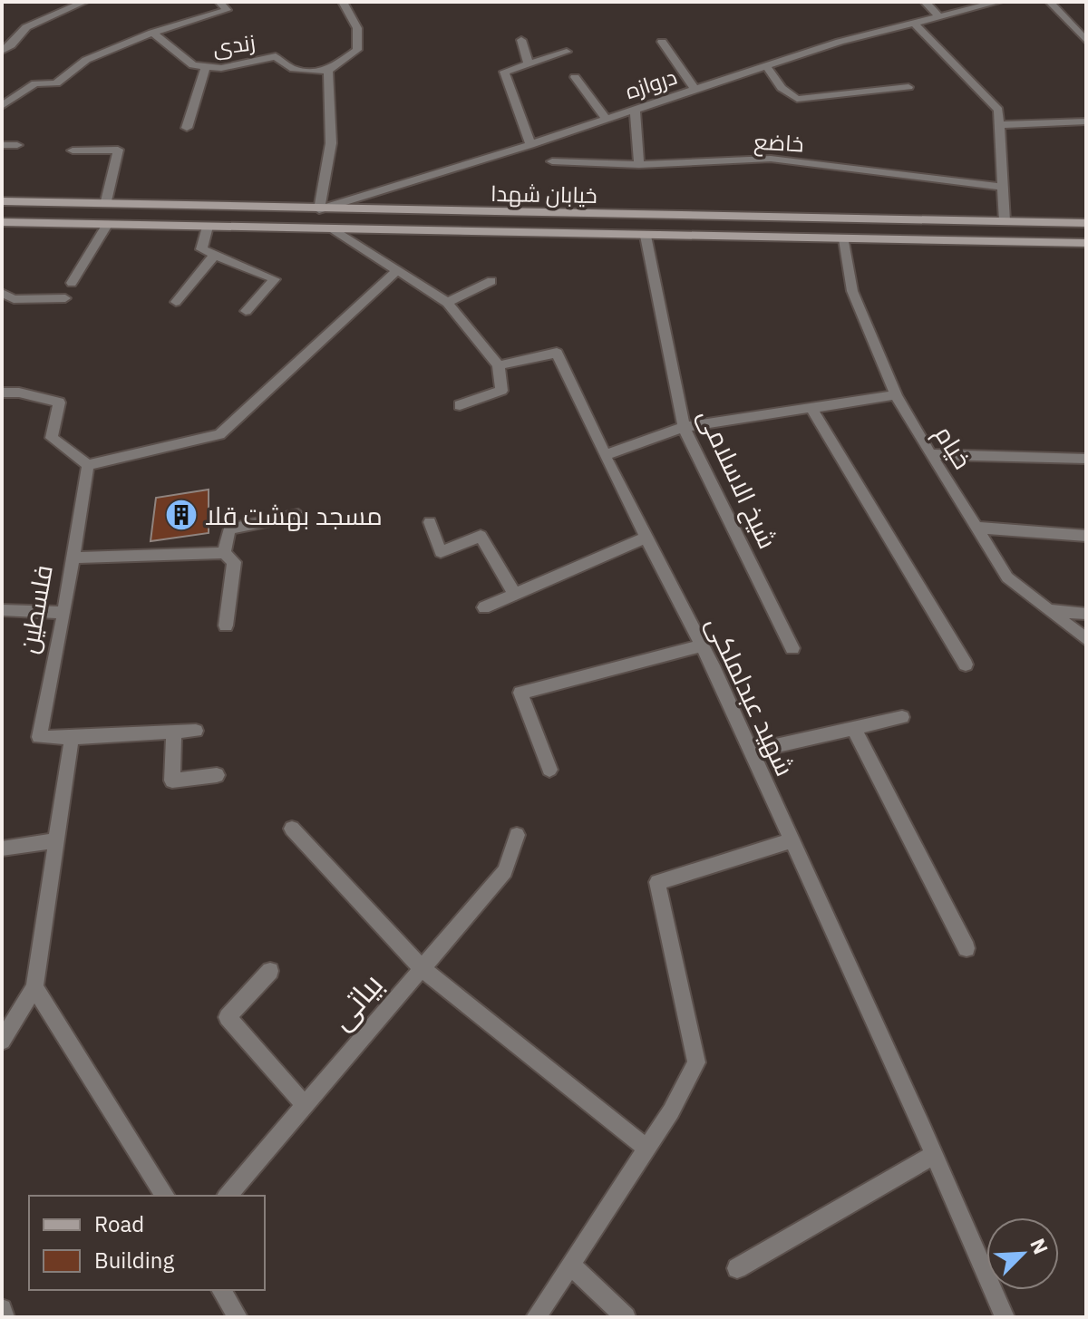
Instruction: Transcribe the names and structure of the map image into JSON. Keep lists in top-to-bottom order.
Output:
{
  "streets": {
    "main road": ["خیابان شهدا"],
    "street": [
      "زندی",
      "دروازه",
      "خاضع",
      "خیام",
      "شیخ الاسلامی",
      "فلسطین",
      "شهید عبدلملکی",
      "بیاتی"
    ]
  },
  "crossings": [
    ["دروازه", "خیابان شهدا"],
    ["خیابان شهدا", "خیام"],
    ["خیابان شهدا", "شیخ الاسلامی"]
  ],
  "places": {
    "building": ["مسجد بهشت قلا"]
  },
  "legend": ["Road", "Building"],
  "north": "top right"
}
